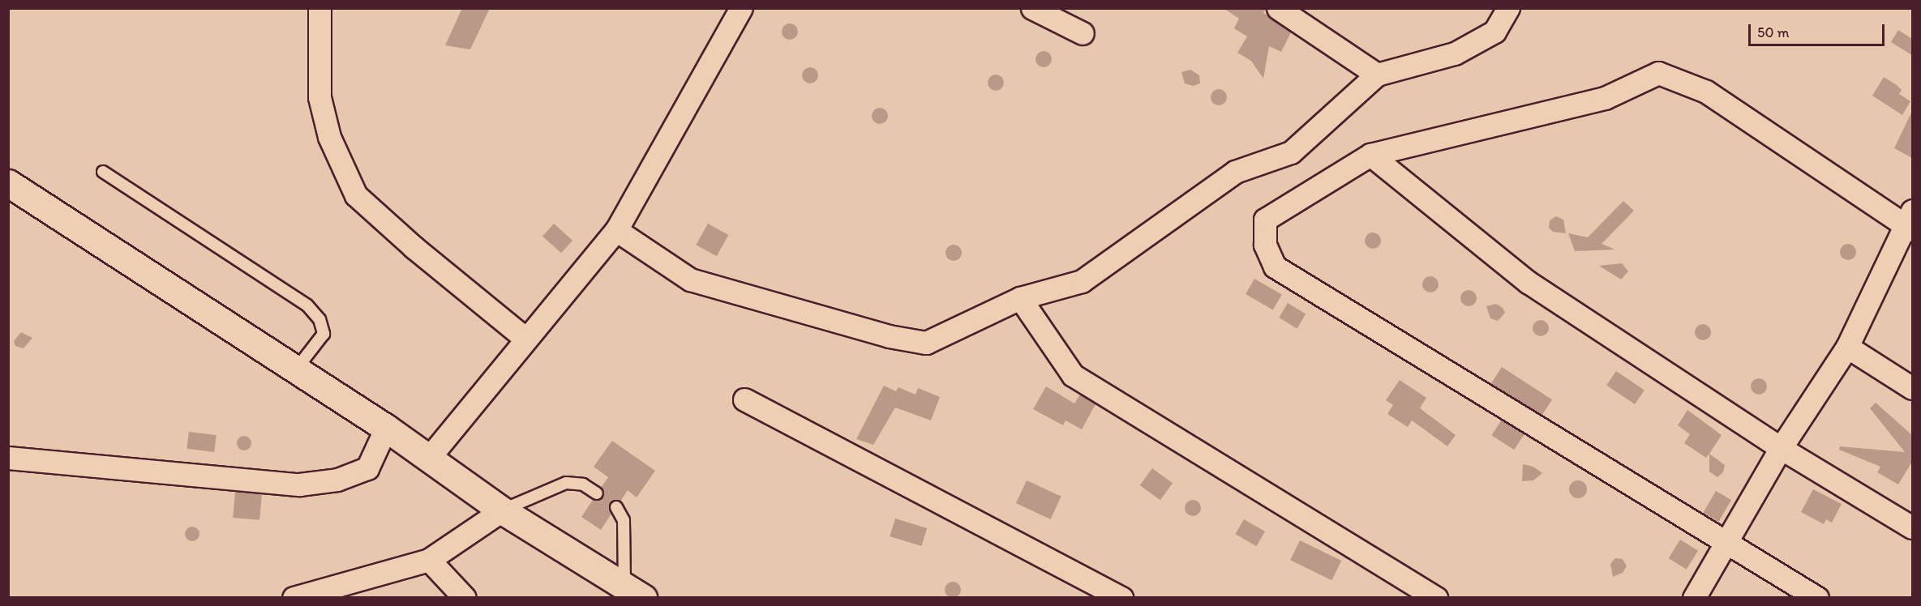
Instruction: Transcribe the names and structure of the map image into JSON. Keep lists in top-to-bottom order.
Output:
{
  "scale_bar": "50 m"
}
